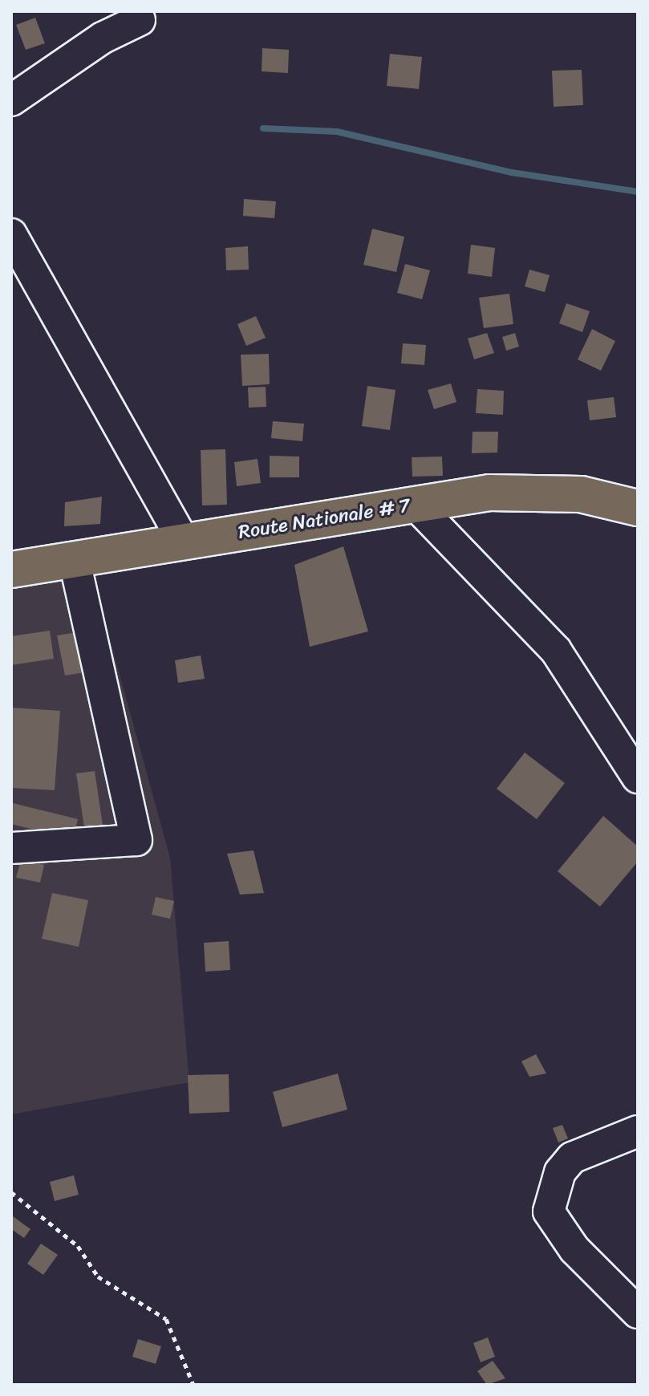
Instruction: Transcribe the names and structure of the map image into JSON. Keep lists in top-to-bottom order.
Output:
{
  "streets": {
    "main road": ["Route Nationale # 7"]
  }
}
